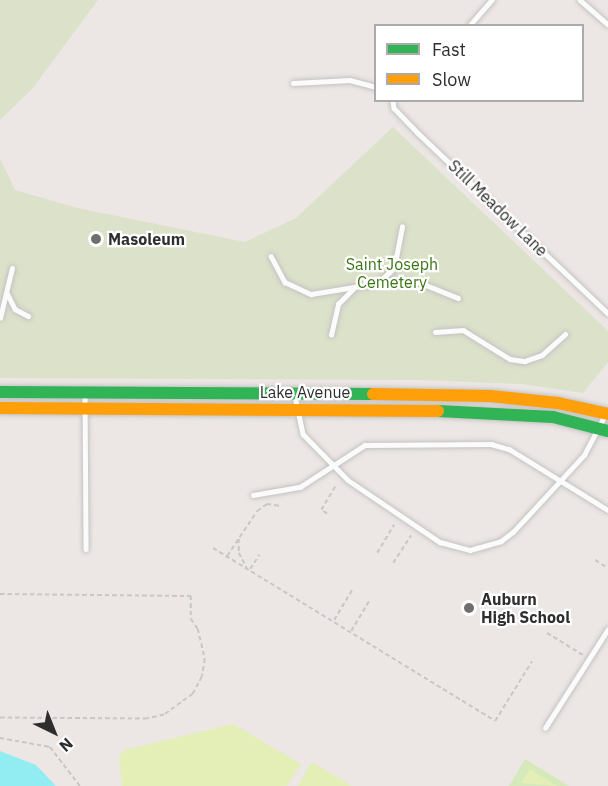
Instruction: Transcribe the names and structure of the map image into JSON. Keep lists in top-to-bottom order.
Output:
{
  "streets": {
    "main road": ["Lake Avenue"],
    "lane": ["Still Meadow Lane"]
  },
  "parks": ["Saint Joseph Cemetery"],
  "places": ["Masoleum", "Auburn High School"],
  "legend": ["Fast", "Slow"],
  "north": "bottom right"
}
